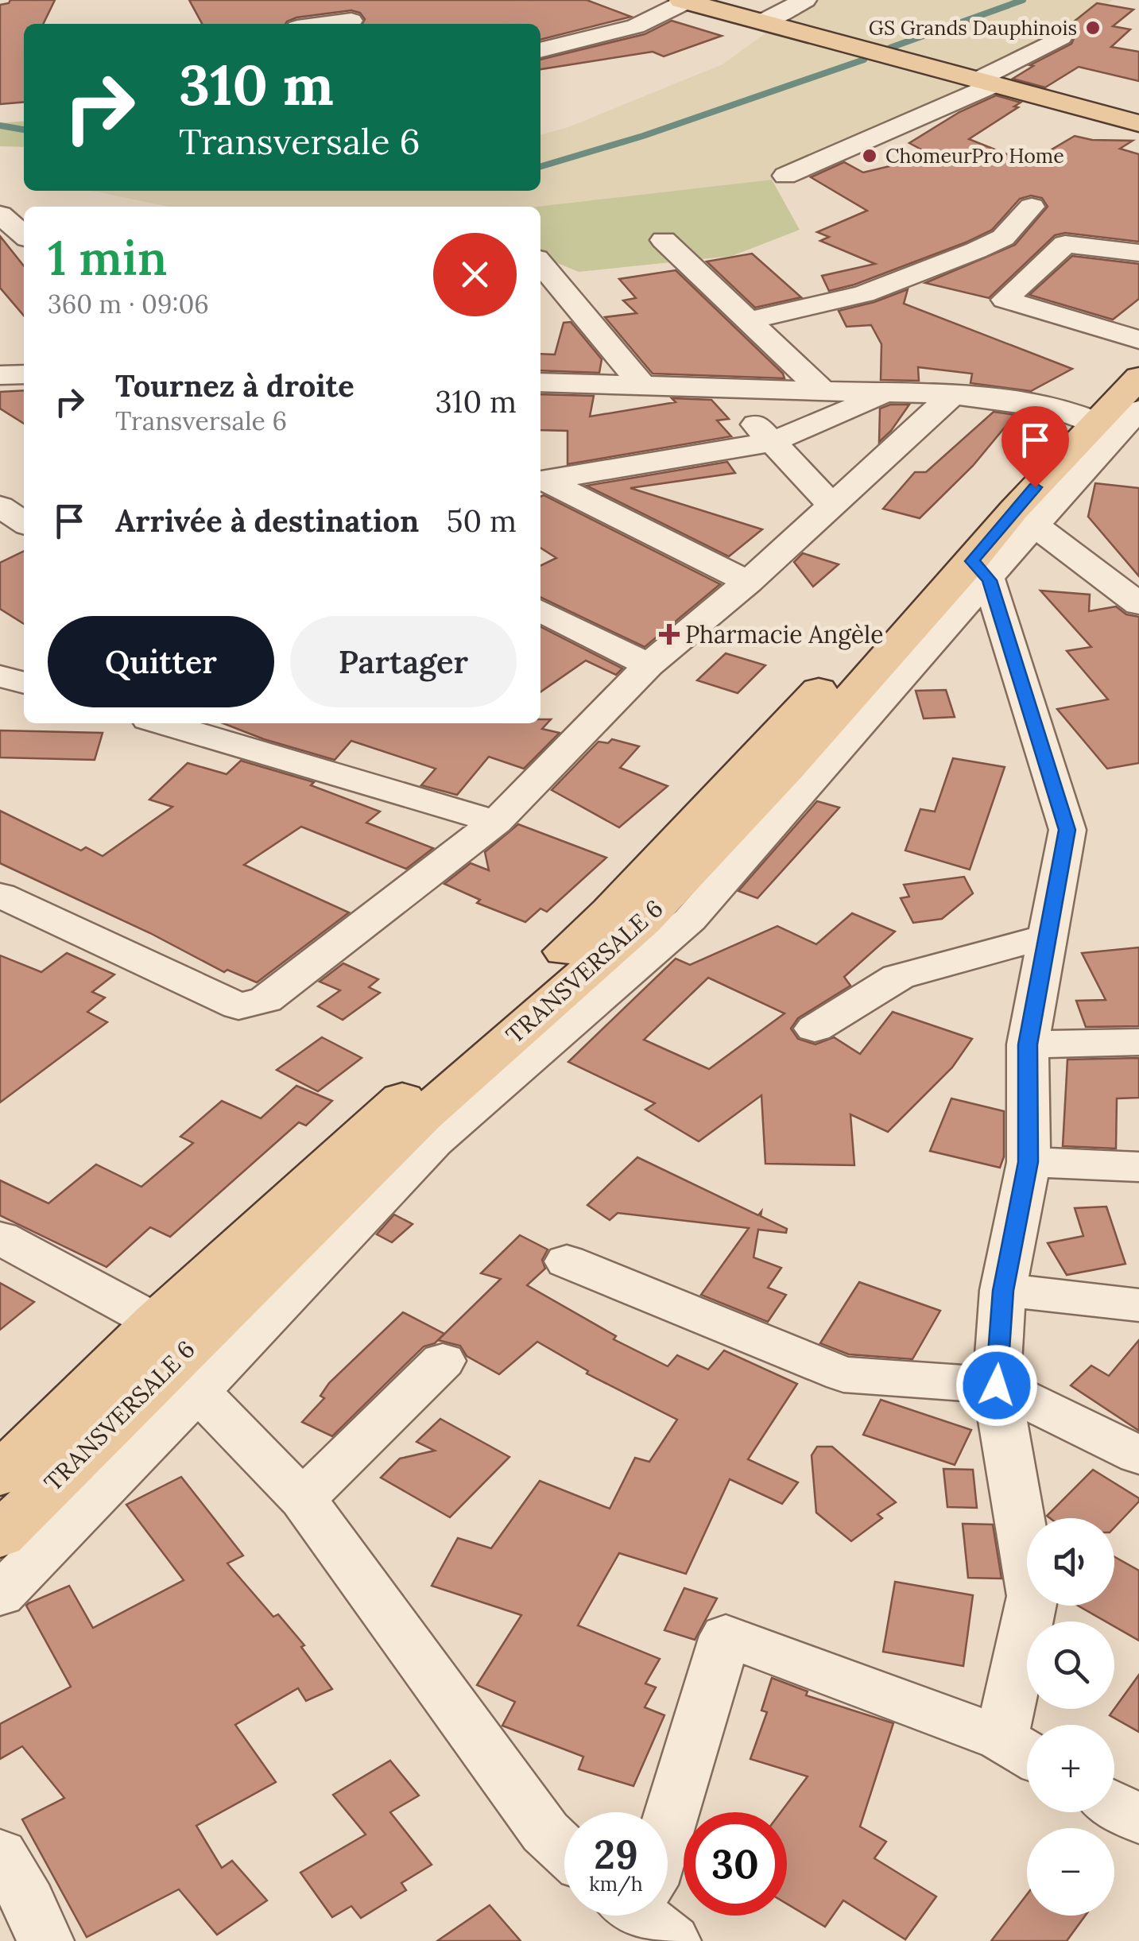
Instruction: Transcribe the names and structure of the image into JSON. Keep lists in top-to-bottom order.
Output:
{
  "streets": {
    "main road": ["TRANSVERSALE 6"]
  },
  "places": {
    "other": ["GS Grands Dauphinois", "ChomeurPro Home"],
    "health": ["Pharmacie Angèle"]
  },
  "page": {
    "turn": ["310 m", "Transversale 6"],
    "heading": ["1 min", "360 m · 09:06"],
    "list": [
      {
        "name": "Tournez à droite",
        "note": "Transversale 6",
        "value": "310 m"
      },
      {
        "name": "Arrivée à destination",
        "value": "50 m"
      }
    ],
    "buttons": ["Quitter", "Partager"],
    "map_buttons": ["+", "−"],
    "speed": "29 km/h",
    "limit": "30"
  }
}
